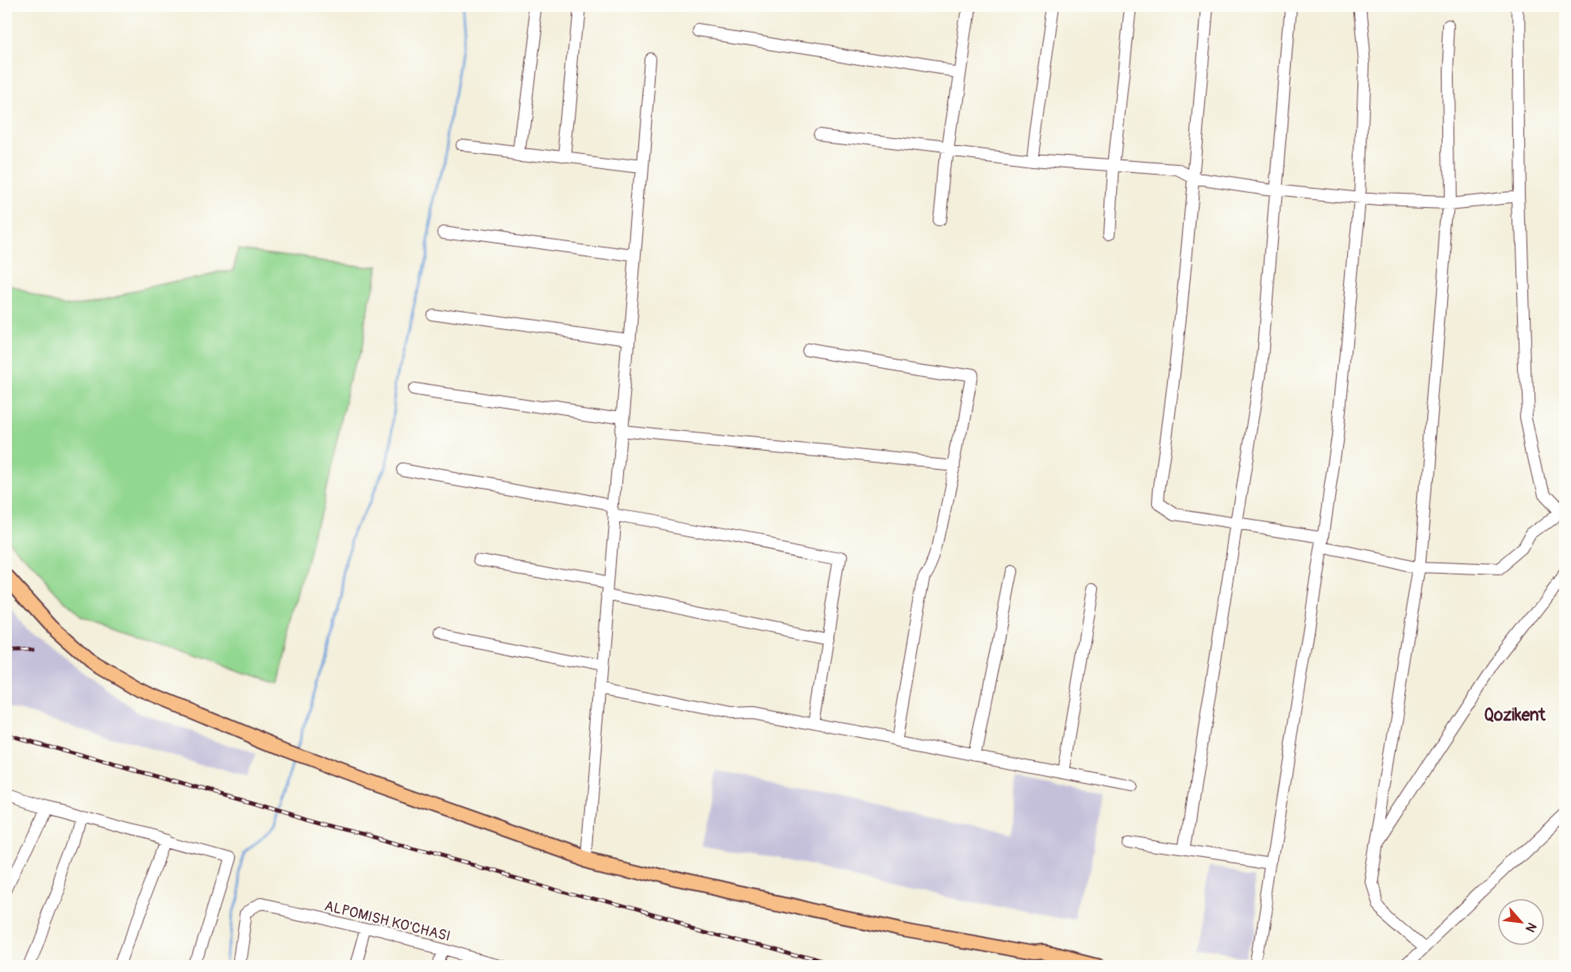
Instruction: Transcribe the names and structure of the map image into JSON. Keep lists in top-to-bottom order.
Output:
{
  "streets": {
    "street": ["ALPOMISH KO'CHASI"]
  },
  "districts": ["Qozikent"],
  "north": "bottom right"
}
